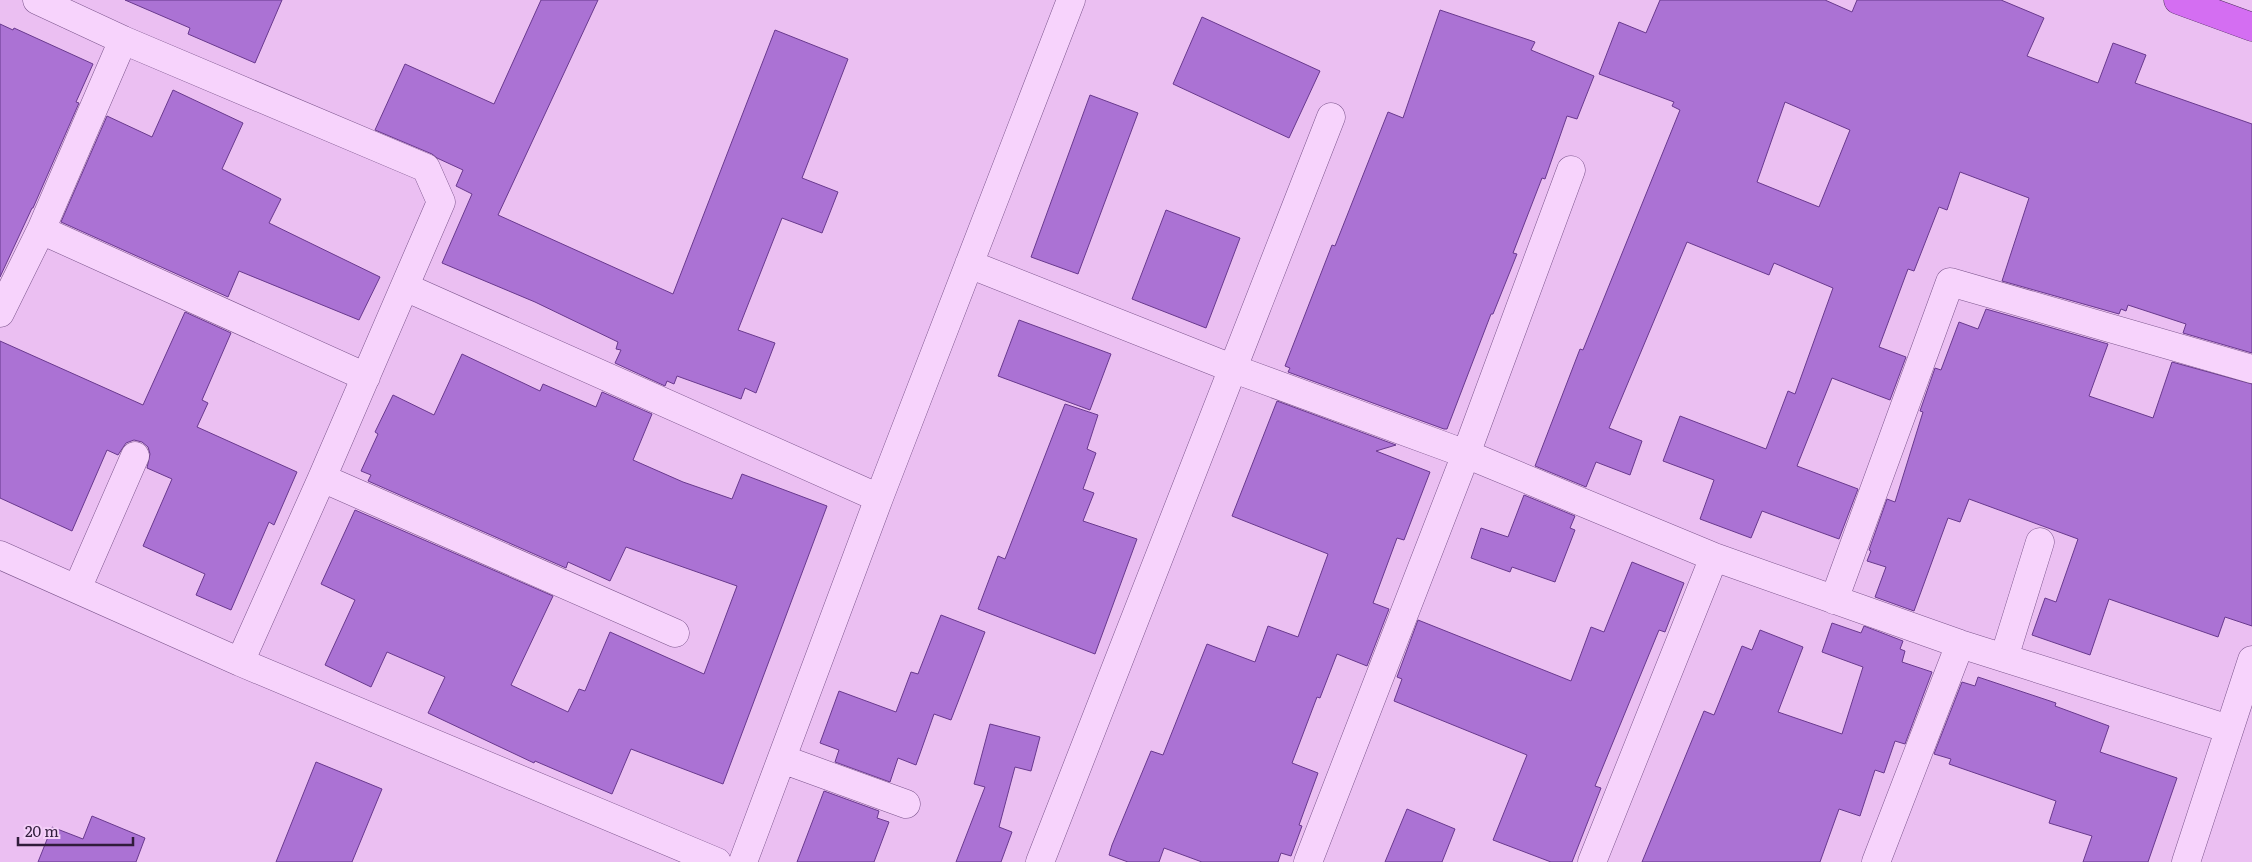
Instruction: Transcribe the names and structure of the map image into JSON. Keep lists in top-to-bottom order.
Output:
{
  "scale_bar": "20 m"
}
